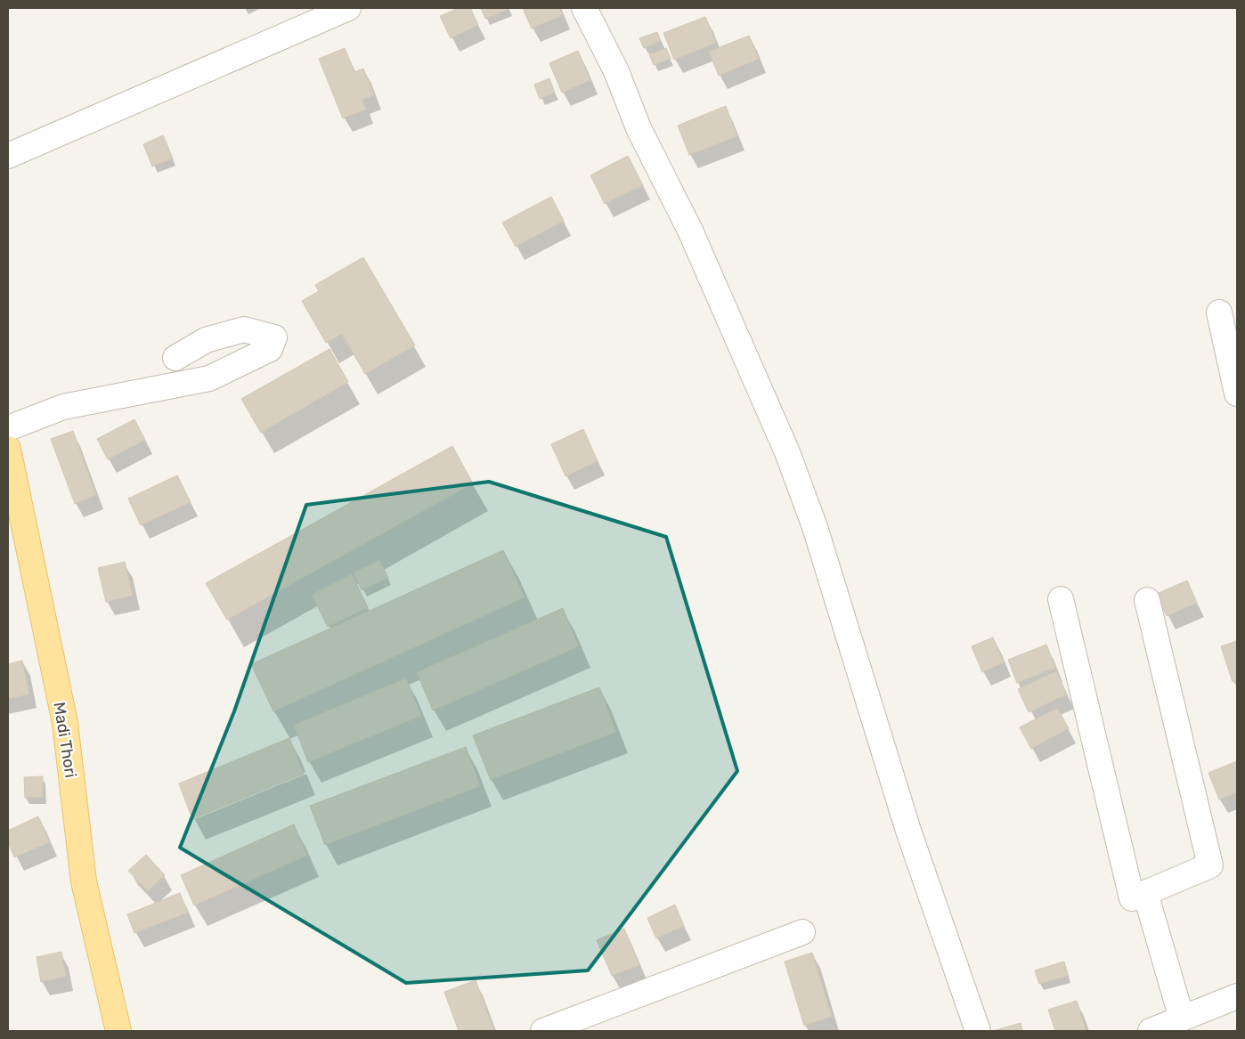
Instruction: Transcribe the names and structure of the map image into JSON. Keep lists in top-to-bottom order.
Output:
{
  "streets": {
    "main road": ["Madi Thori"]
  }
}
